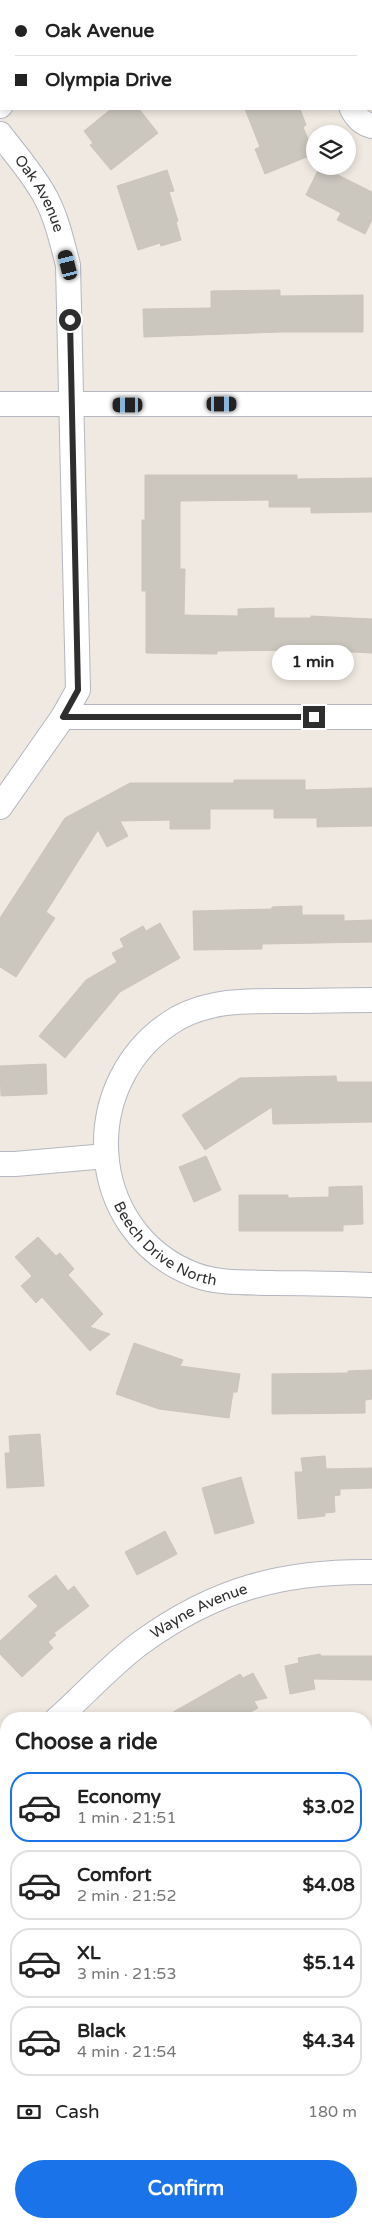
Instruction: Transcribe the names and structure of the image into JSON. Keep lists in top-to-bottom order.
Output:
{
  "streets": {
    "street": ["Oak Avenue", "Beech Drive North", "Wayne Avenue"]
  },
  "page": {
    "banner": ["Oak Avenue", "Olympia Drive"],
    "bubble": "1 min",
    "heading": "Choose a ride",
    "list": [
      {
        "name": "Economy",
        "note": "1 min · 21:51",
        "value": "$3.02"
      },
      {
        "name": "Comfort",
        "note": "2 min · 21:52",
        "value": "$4.08"
      },
      {
        "name": "XL",
        "note": "3 min · 21:53",
        "value": "$5.14"
      },
      {
        "name": "Black",
        "note": "4 min · 21:54",
        "value": "$4.34"
      }
    ],
    "pay": ["Cash", "180 m"],
    "buttons": "Confirm"
  }
}
